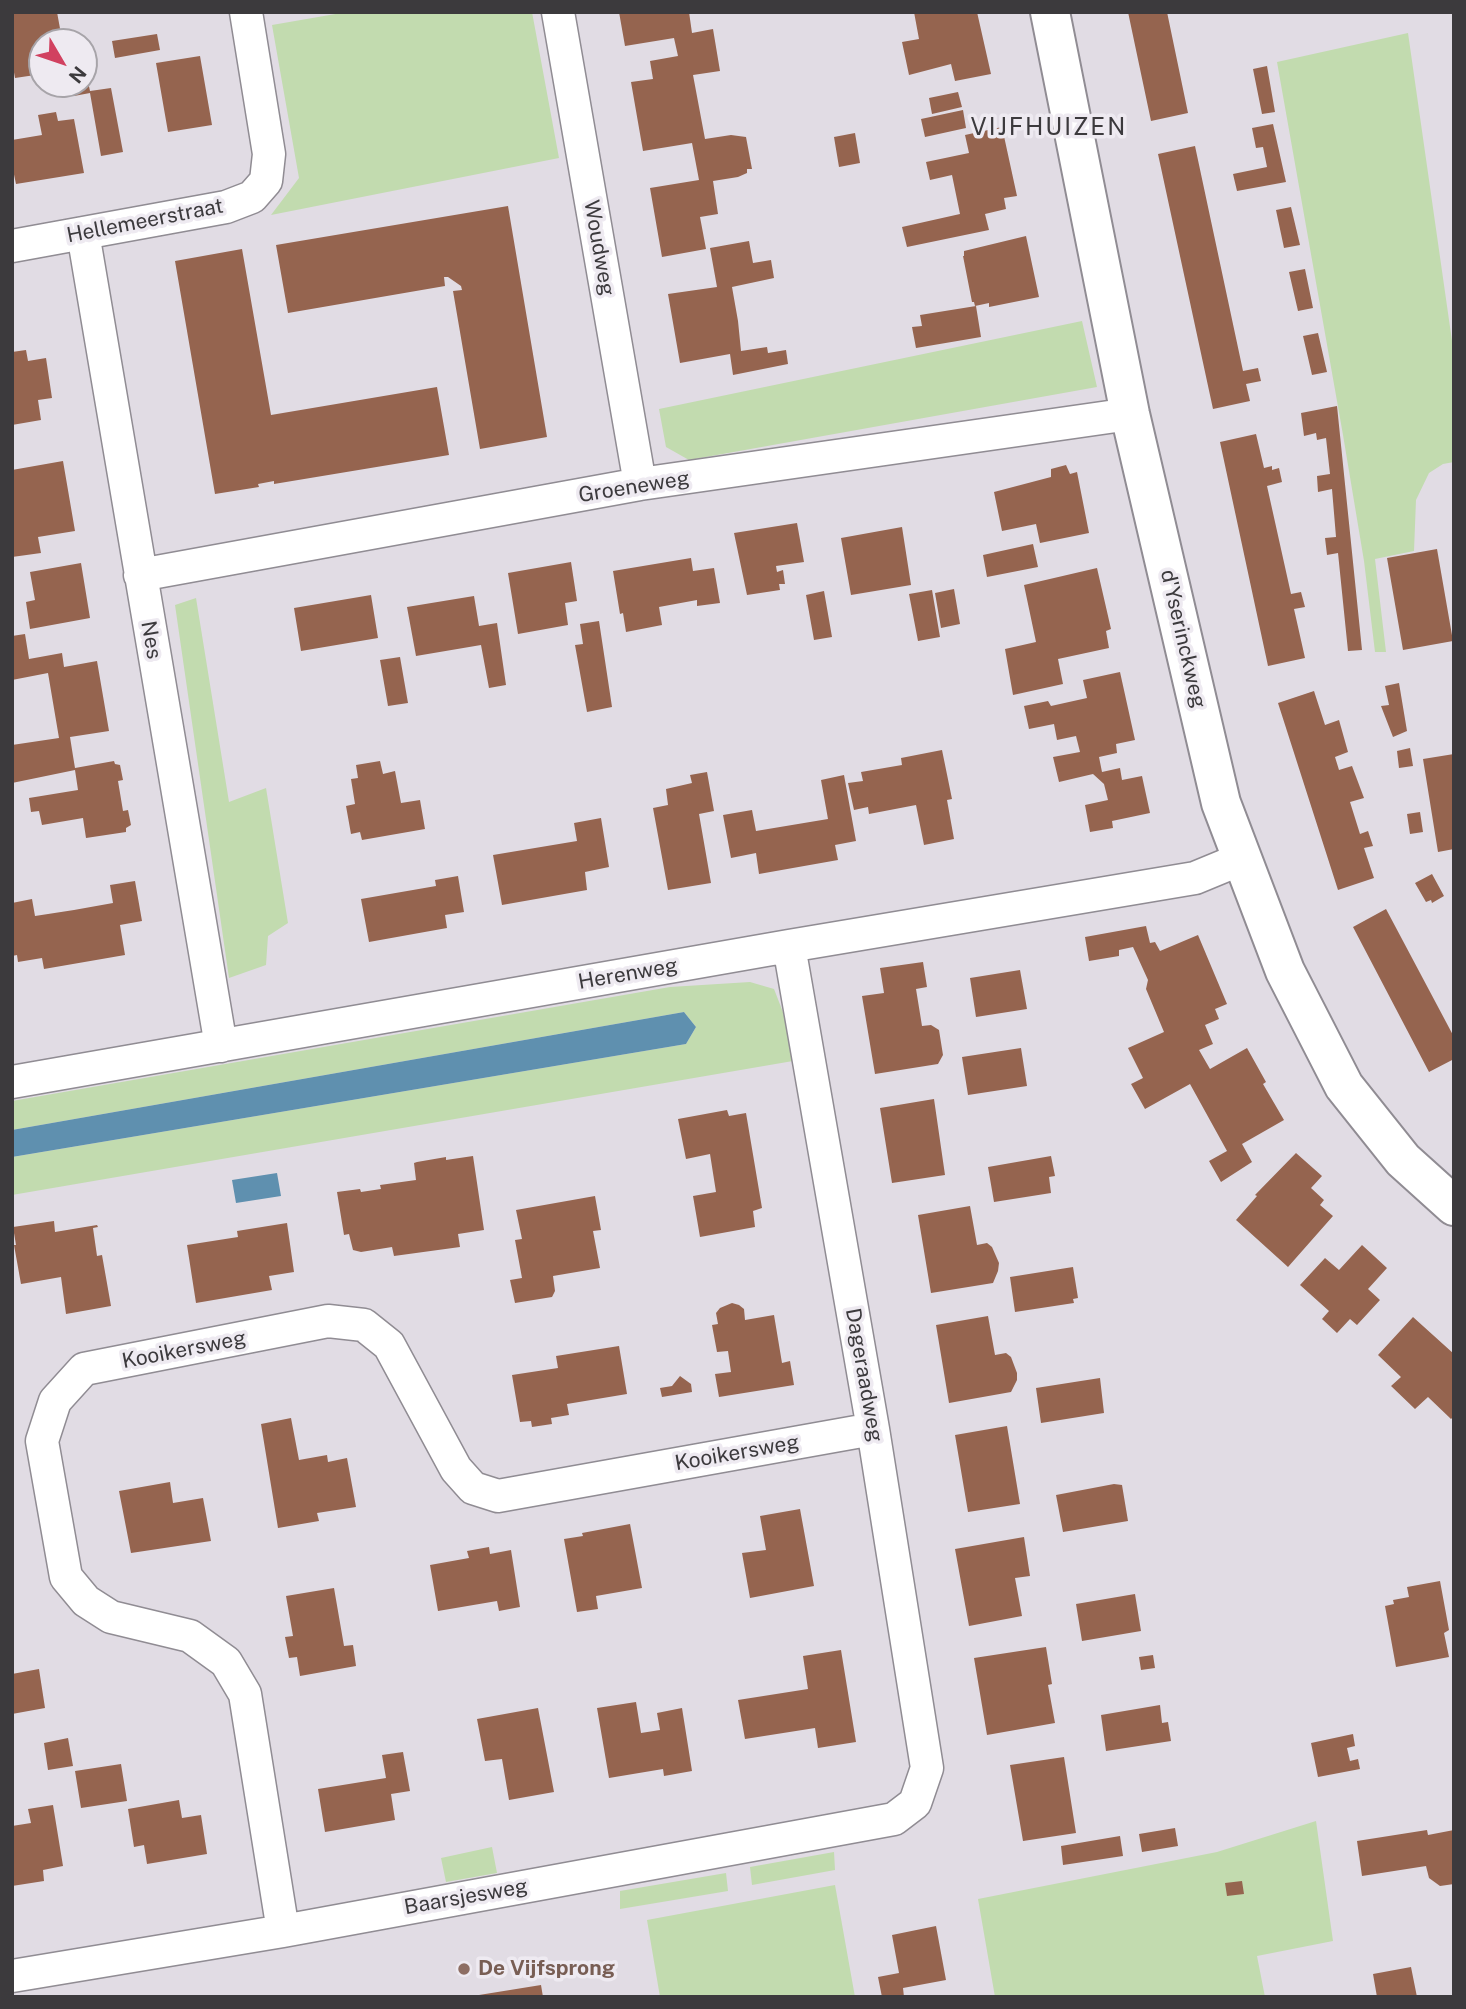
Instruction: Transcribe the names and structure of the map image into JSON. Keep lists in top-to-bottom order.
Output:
{
  "streets": {
    "street": [
      "Hellemeerstraat",
      "Woudweg",
      "Groeneweg",
      "d'Yserinckweg",
      "Nes",
      "Herenweg",
      "Kooikersweg",
      "Dageraadweg",
      "Baarsjesweg"
    ]
  },
  "crossings": [
    ["Hellemeerstraat", "Nes"],
    ["Woudweg", "Groeneweg"],
    ["Groeneweg", "d'Yserinckweg"],
    ["Groeneweg", "Nes"],
    ["d'Yserinckweg", "Herenweg"],
    ["Nes", "Herenweg"],
    ["Herenweg", "Dageraadweg"],
    ["Kooikersweg", "Dageraadweg"],
    ["Kooikersweg", "Baarsjesweg"],
    ["Dageraadweg", "Baarsjesweg"]
  ],
  "districts": ["VIJFHUIZEN"],
  "places": ["De Vijfsprong"],
  "north": "bottom right"
}
